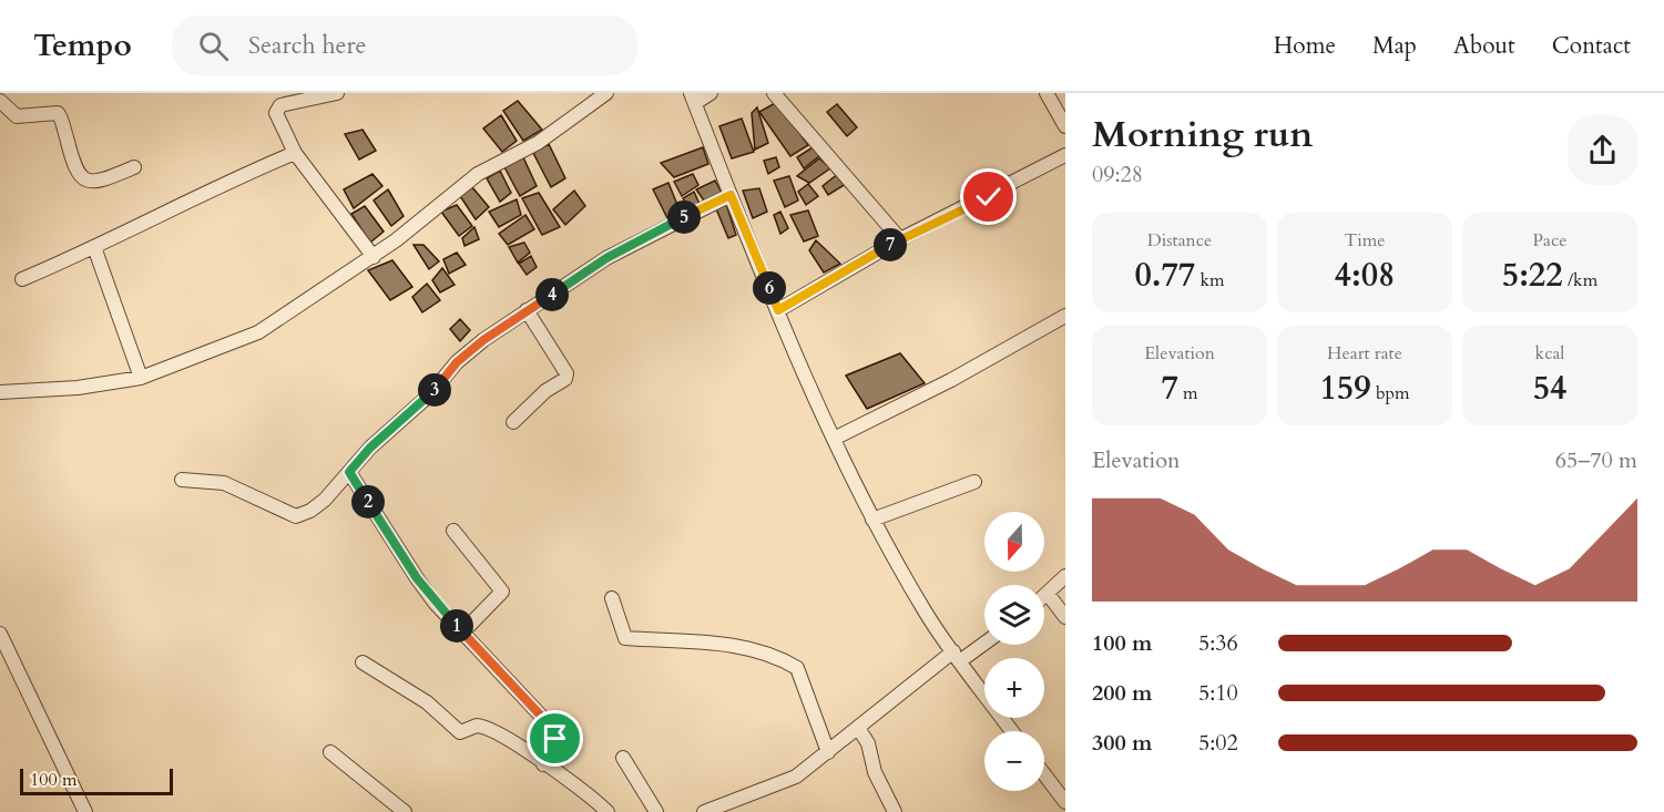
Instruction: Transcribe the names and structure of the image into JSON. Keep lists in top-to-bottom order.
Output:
{
  "scale_bar": "100 m",
  "north": "bottom",
  "page": {
    "header": "Tempo",
    "search": "Search here",
    "nav": [
      "Home",
      "Map",
      "About",
      "Contact"
    ],
    "heading": ["Morning run", "09:28"],
    "pins": [
      "5",
      "7",
      "6",
      "4",
      "3",
      "2",
      "1"
    ],
    "stats": [
      ["Distance", "0.77 km"],
      ["Time", "4:08"],
      ["Pace", "5:22 /km"],
      ["Elevation", "7 m"],
      ["Heart rate", "159 bpm"],
      ["kcal", "54"]
    ],
    "chart": ["Elevation", "65–70 m"],
    "map_buttons": ["+", "−"],
    "list": [
      {
        "name": "100 m",
        "note": "5:36"
      },
      {
        "name": "200 m",
        "note": "5:10"
      },
      {
        "name": "300 m",
        "note": "5:02"
      }
    ],
    "scale": "100 m"
  }
}
